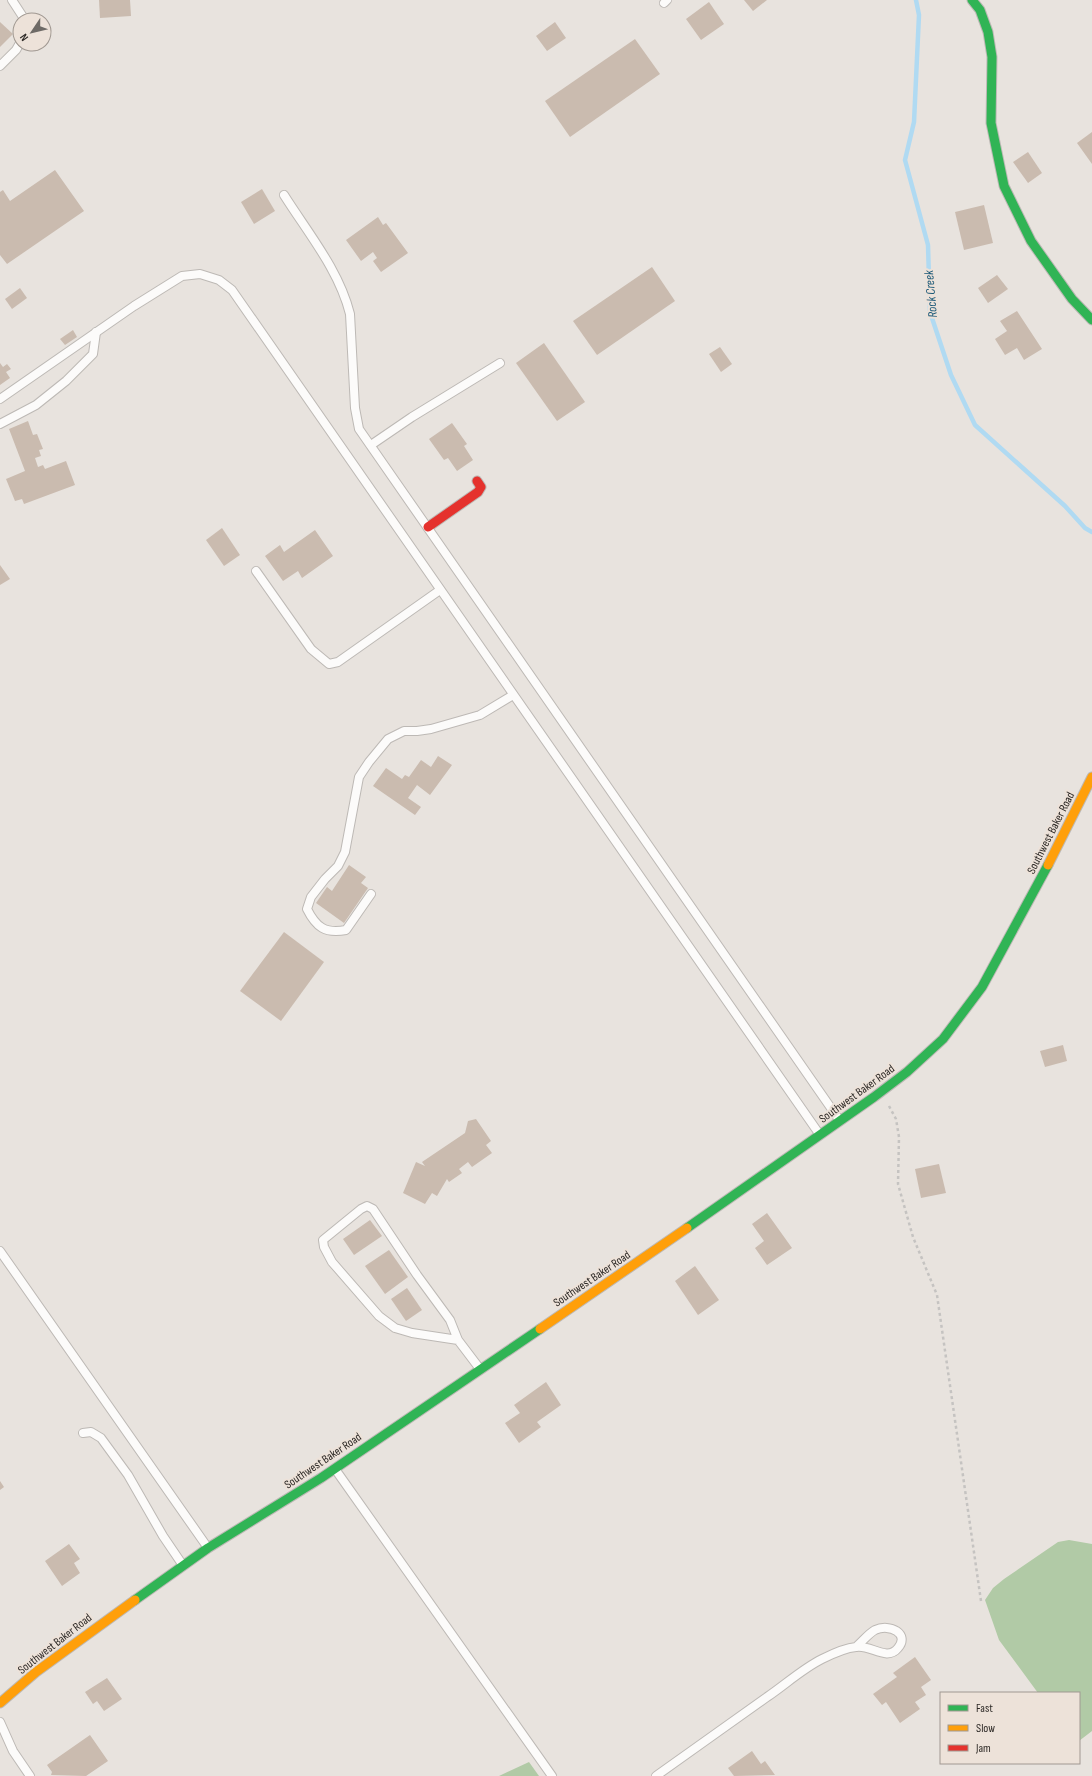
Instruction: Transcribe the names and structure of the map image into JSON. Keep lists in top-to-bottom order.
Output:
{
  "streets": {
    "main road": ["Southwest Baker Road"]
  },
  "water": ["Rock Creek"],
  "legend": ["Fast", "Slow", "Jam"],
  "north": "bottom left"
}
